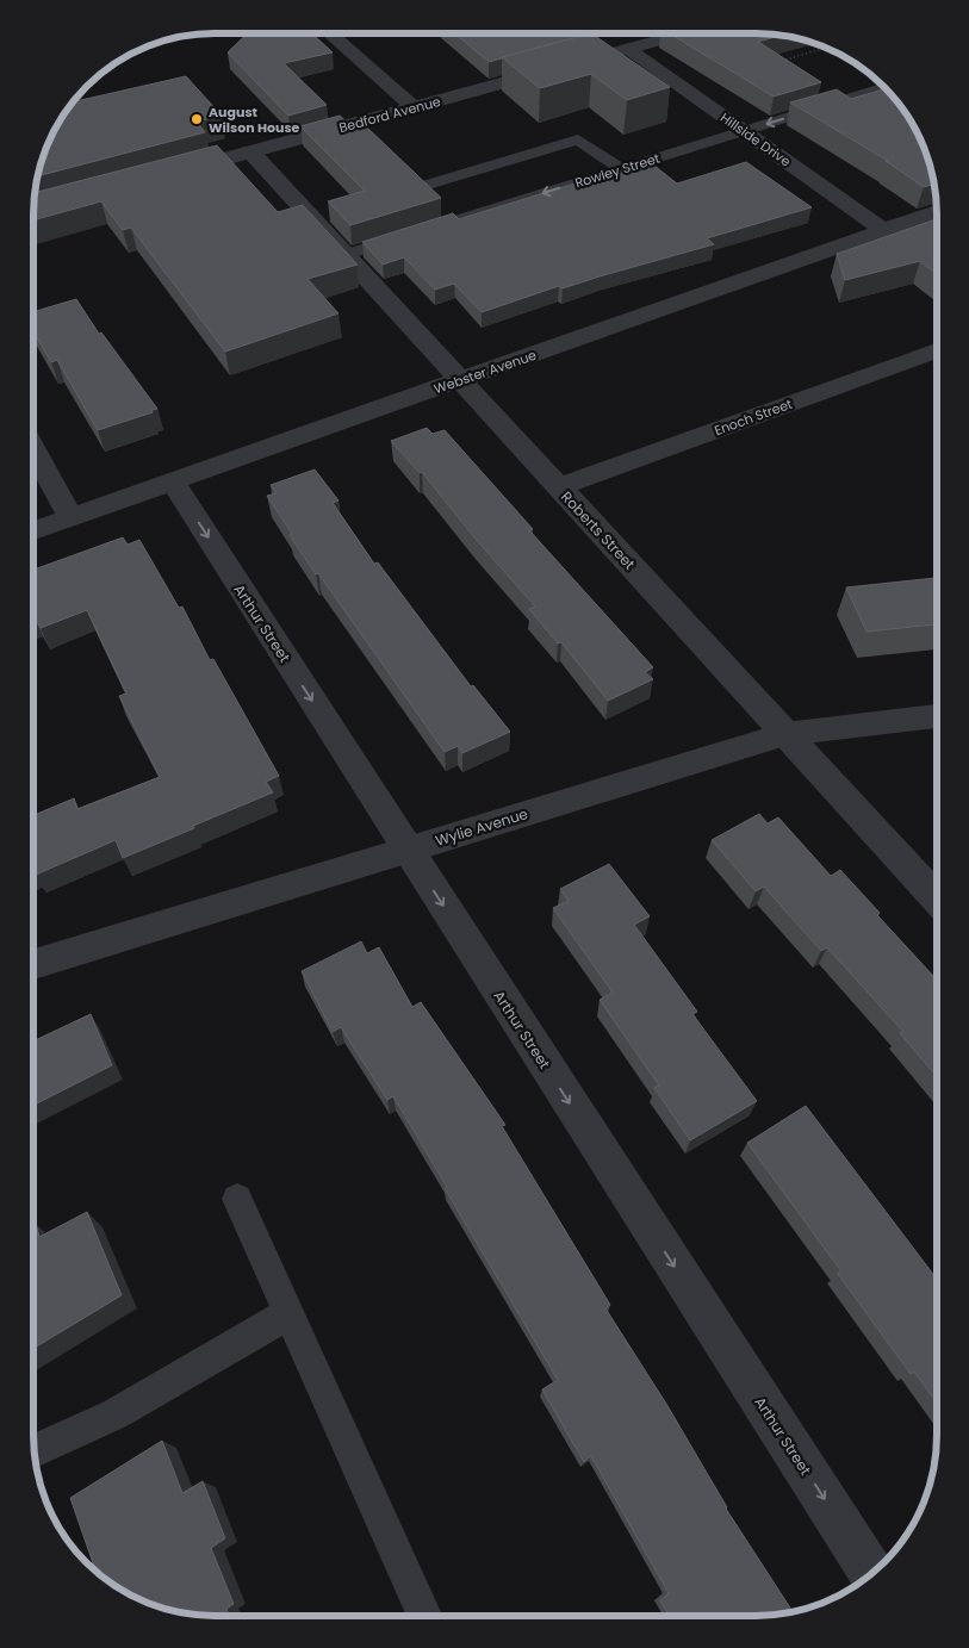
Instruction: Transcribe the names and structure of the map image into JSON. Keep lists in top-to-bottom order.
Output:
{
  "streets": {
    "street": [
      "Bedford Avenue",
      "Hillside Drive",
      "Webster Avenue",
      "Enoch Street",
      "Roberts Street",
      "Arthur Street",
      "Wylie Avenue"
    ],
    "lane": ["Rowley Street"]
  },
  "crossings": [
    ["Bedford Avenue", "Hillside Drive"],
    ["Bedford Avenue", "Roberts Street"],
    ["Hillside Drive", "Rowley Street"],
    ["Hillside Drive", "Webster Avenue"],
    ["Rowley Street", "Roberts Street"],
    ["Webster Avenue", "Roberts Street"],
    ["Webster Avenue", "Arthur Street"],
    ["Enoch Street", "Roberts Street"],
    ["Roberts Street", "Wylie Avenue"],
    ["Arthur Street", "Wylie Avenue"]
  ],
  "one_way": ["Arthur Street"],
  "places": ["August Wilson House"]
}
